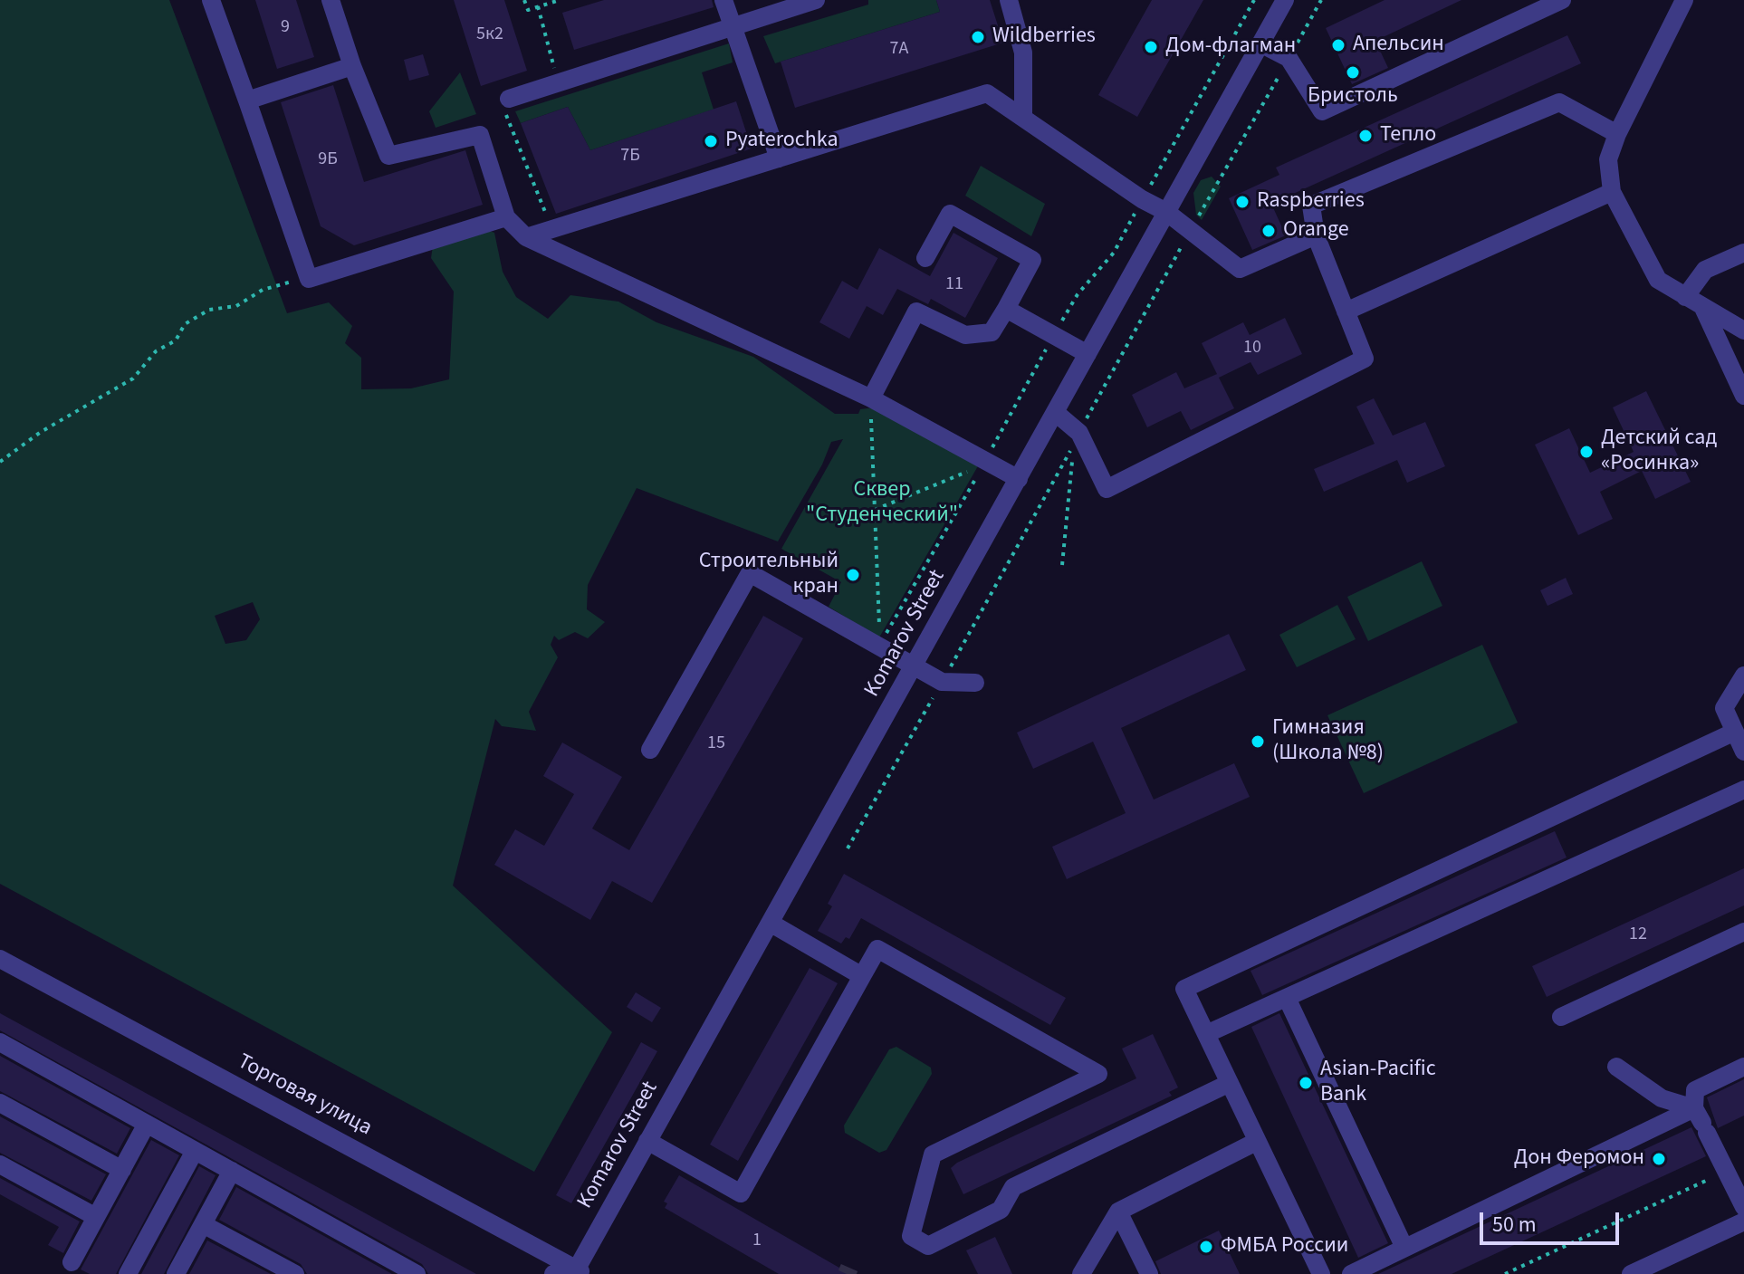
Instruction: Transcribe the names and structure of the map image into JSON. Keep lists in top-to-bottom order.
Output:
{
  "streets": {
    "street": ["Komarov Street", "Торговая улица"]
  },
  "crossings": [
    ["Komarov Street", "Торговая улица"]
  ],
  "parks": ["Сквер \"Студенческий\""],
  "places": [
    "Wildberries",
    "Апельсин",
    "Дом-флагман",
    "Бристоль",
    "Тепло",
    "Pyaterochka",
    "Raspberries",
    "Orange",
    "Детский сад «Росинка»",
    "Строительный кран",
    "Гимназия (Школа №8)",
    "Asian-Pacific Bank",
    "Дон Феромон",
    "ФМБА России"
  ],
  "house_numbers": [
    "9",
    "5к2",
    "7А",
    "7Б",
    "9Б",
    "11",
    "10",
    "15",
    "12",
    "1"
  ],
  "scale_bar": "50 m"
}
